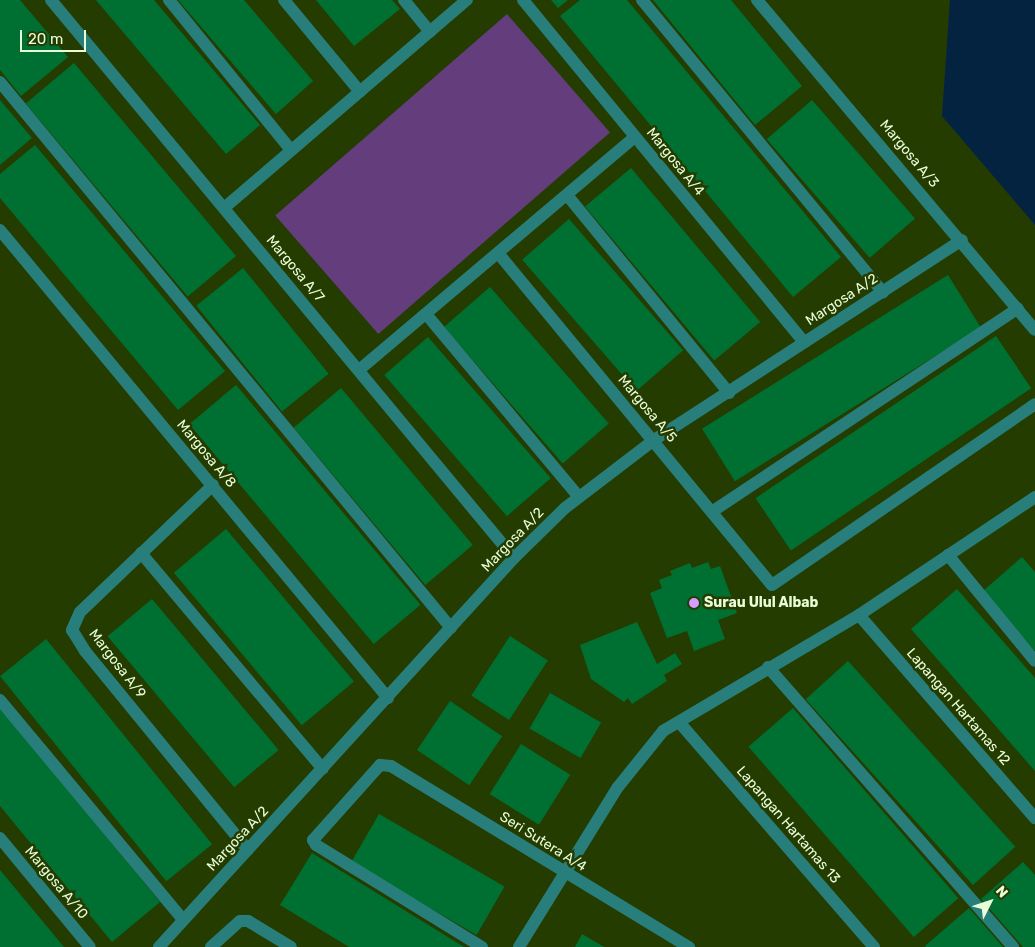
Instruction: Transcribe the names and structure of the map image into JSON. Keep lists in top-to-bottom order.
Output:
{
  "streets": {
    "street": [
      "Margosa A/3",
      "Margosa A/4",
      "Margosa A/7",
      "Margosa A/2",
      "Margosa A/5",
      "Margosa A/8",
      "Margosa A/9",
      "Lapangan Hartamas 12",
      "Lapangan Hartamas 13",
      "Seri Sutera A/4",
      "Margosa A/10"
    ]
  },
  "crossings": [
    ["Margosa A/3", "Margosa A/2"],
    ["Margosa A/4", "Margosa A/2"],
    ["Margosa A/7", "Margosa A/2"],
    ["Margosa A/2", "Margosa A/5"],
    ["Margosa A/2", "Margosa A/8"],
    ["Margosa A/2", "Margosa A/9"],
    ["Margosa A/8", "Margosa A/9"]
  ],
  "places": ["Surau Ulul Albab"],
  "scale_bar": "20 m",
  "north": "top right"
}
